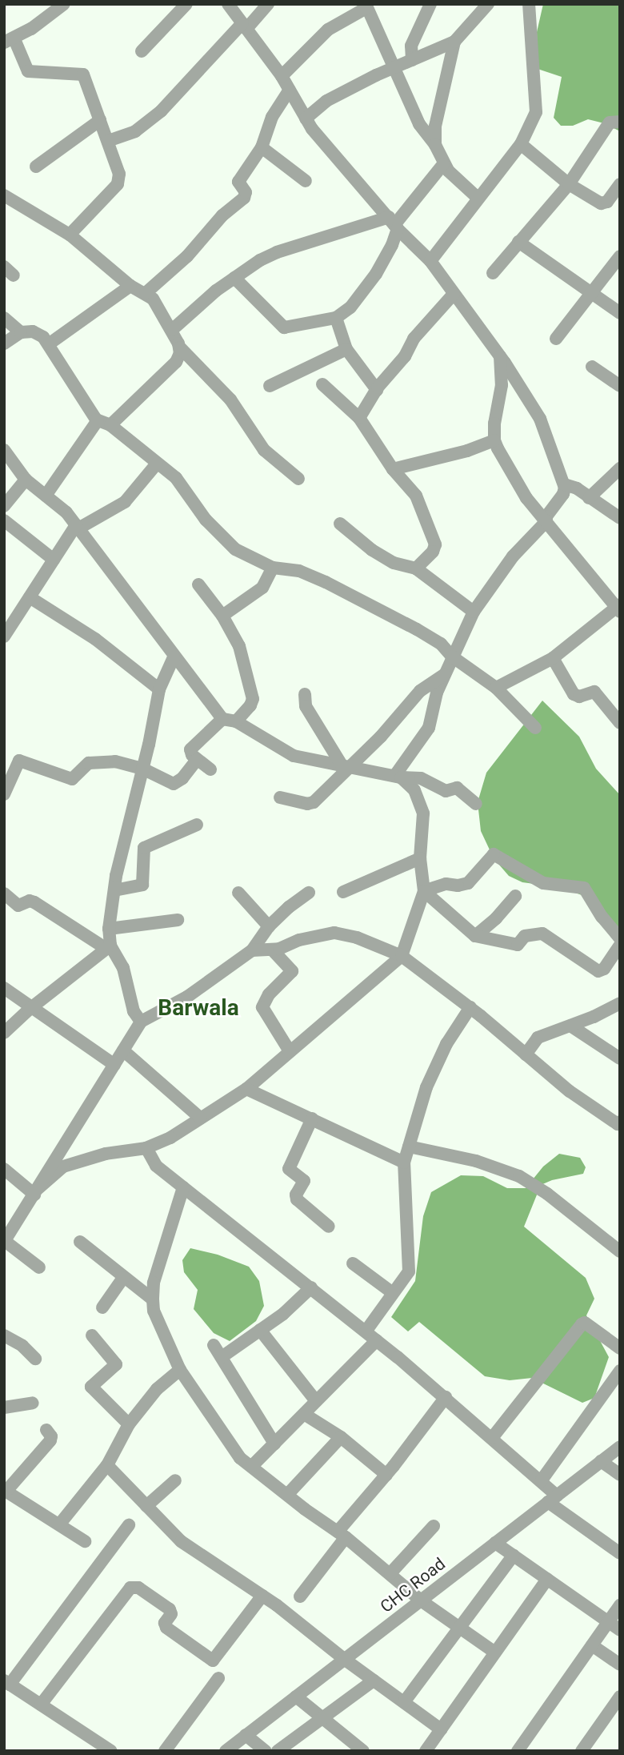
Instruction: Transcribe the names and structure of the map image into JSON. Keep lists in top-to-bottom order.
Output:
{
  "streets": {
    "street": ["CHC Road"]
  },
  "districts": ["Barwala"]
}
